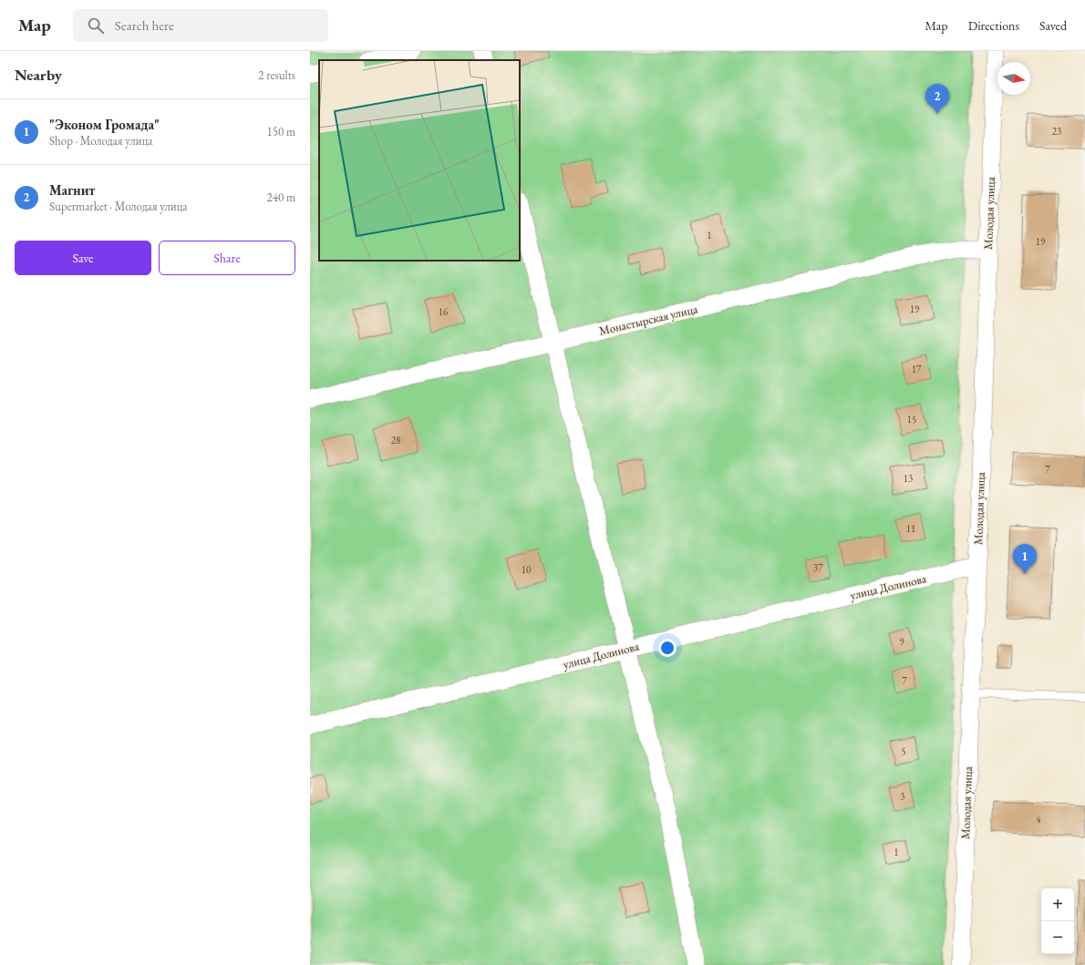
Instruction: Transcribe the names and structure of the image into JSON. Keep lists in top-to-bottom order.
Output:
{
  "streets": {
    "street": ["Молодая улица", "Монастырская улица", "улица Долинова"]
  },
  "crossings": [
    ["Молодая улица", "Монастырская улица"],
    ["Молодая улица", "улица Долинова"]
  ],
  "house_numbers": [
    "23",
    "1",
    "19",
    "19",
    "16",
    "17",
    "15",
    "28",
    "7",
    "13",
    "11",
    "37",
    "10",
    "9",
    "7",
    "5",
    "3",
    "4",
    "1"
  ],
  "north": "right",
  "page": {
    "header": "Map",
    "search": "Search here",
    "nav": ["Map", "Directions", "Saved"],
    "heading": ["Nearby", "2 results"],
    "pins": ["2", "1"],
    "list": [
      {
        "mark": "1",
        "name": "\"Эконом Громада\"",
        "note": "Shop · Молодая улица",
        "value": "150 m"
      },
      {
        "mark": "2",
        "name": "Магнит",
        "note": "Supermarket · Молодая улица",
        "value": "240 m"
      }
    ],
    "buttons": ["Save", "Share"],
    "map_buttons": ["+", "−"]
  }
}
